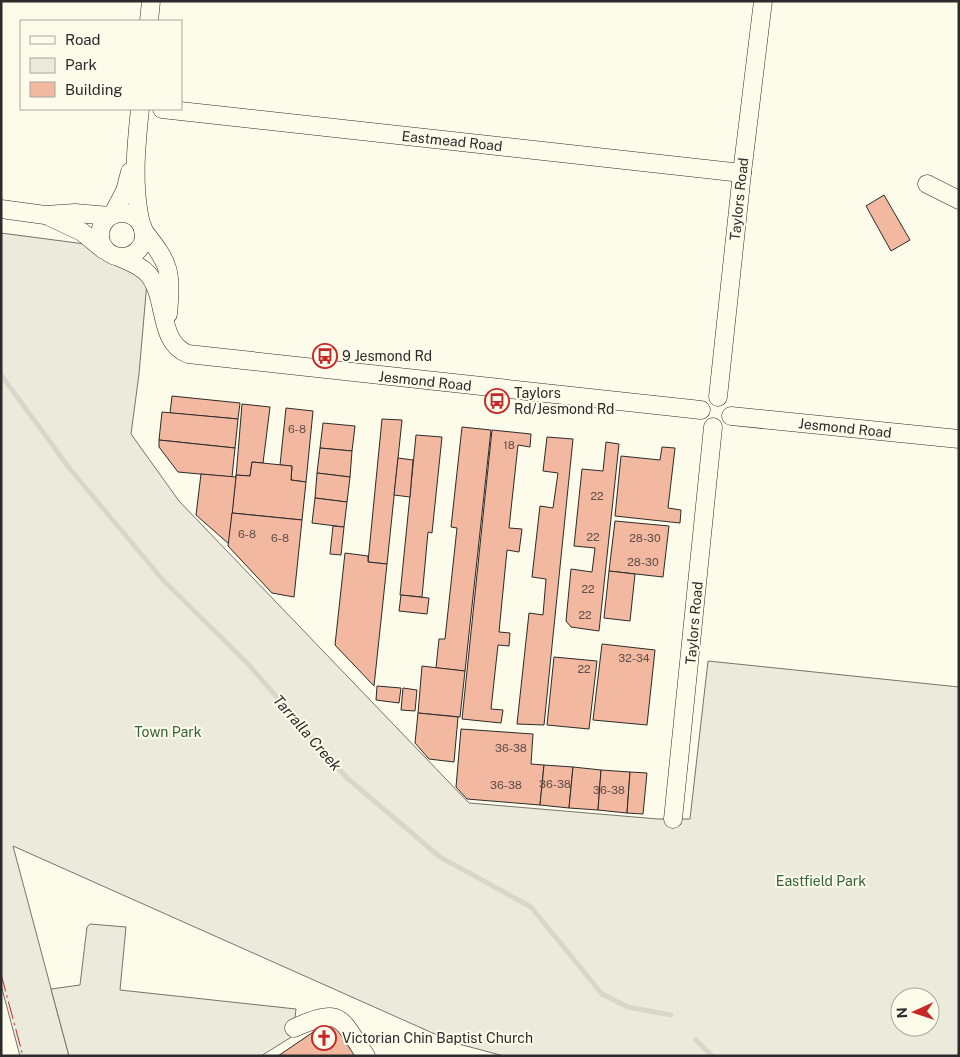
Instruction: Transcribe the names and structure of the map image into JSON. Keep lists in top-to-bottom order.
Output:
{
  "streets": {
    "street": ["Eastmead Road", "Taylors Road", "Jesmond Road"]
  },
  "crossings": [
    ["Eastmead Road", "Taylors Road"],
    ["Taylors Road", "Jesmond Road"]
  ],
  "water": ["Tarralla Creek"],
  "parks": ["Town Park", "Eastfield Park"],
  "places": {
    "bus stop": ["9 Jesmond Rd", "Taylors Rd/Jesmond Rd"],
    "church": ["Victorian Chin Baptist Church"]
  },
  "house_numbers": [
    "6-8",
    "18",
    "22",
    "6-8",
    "22",
    "6-8",
    "28-30",
    "28-30",
    "22",
    "22",
    "32-34",
    "22",
    "36-38",
    "36-38",
    "36-38",
    "36-38"
  ],
  "legend": ["Road", "Park", "Building"],
  "north": "left"
}
